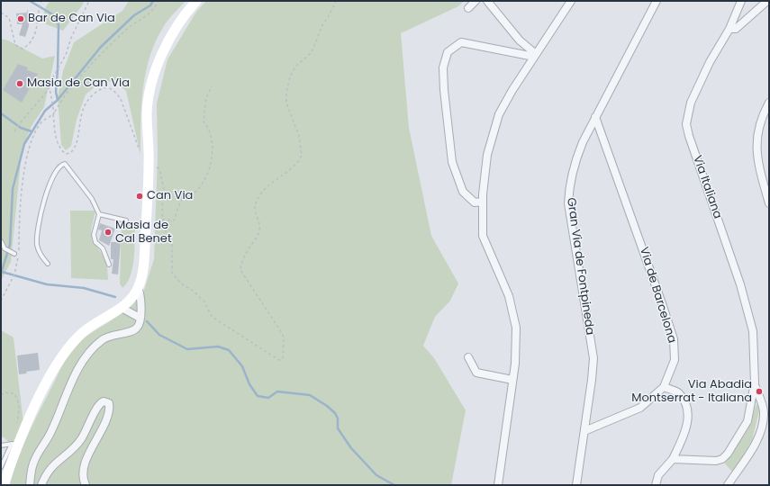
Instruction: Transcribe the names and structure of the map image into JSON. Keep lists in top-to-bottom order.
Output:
{
  "streets": {
    "street": ["Via Italiana", "Gran Via de Fontpineda", "Via de Barcelona"]
  },
  "crossings": [
    ["Gran Via de Fontpineda", "Via de Barcelona"]
  ],
  "places": [
    "Bar de Can Via",
    "Masia de Can Via",
    "Can Via",
    "Masia de Cal Benet",
    "Via Abadia Montserrat - Italiana"
  ]
}
